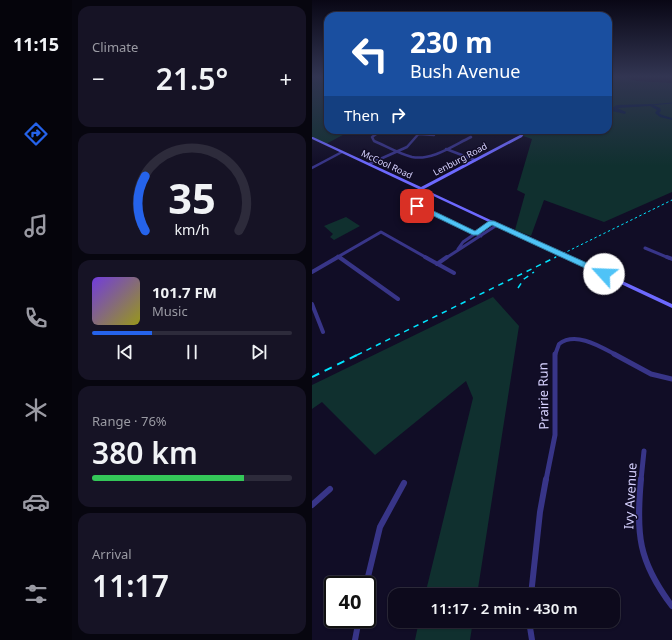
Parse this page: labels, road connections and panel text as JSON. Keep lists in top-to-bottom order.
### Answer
{
  "streets": {
    "street": [
      "Lenburg Road",
      "McCool Road",
      "Prairie Run",
      "Ivy Avenue"
    ]
  },
  "crossings": [
    ["Lenburg Road", "McCool Road"]
  ],
  "page": {
    "tabs": "11:15",
    "tile": [
      "Climate",
      ["Range · 76%", "380 km"],
      ["Arrival", "11:17"]
    ],
    "turn": ["230 m", "Bush Avenue"],
    "heat": ["−", "21.5°", "+"],
    "then": "Then",
    "song": ["101.7 FM", "Music"],
    "limit": "40",
    "trip": "11:17 · 2 min · 430 m",
    "gauge": ["35", "km/h"]
  }
}
